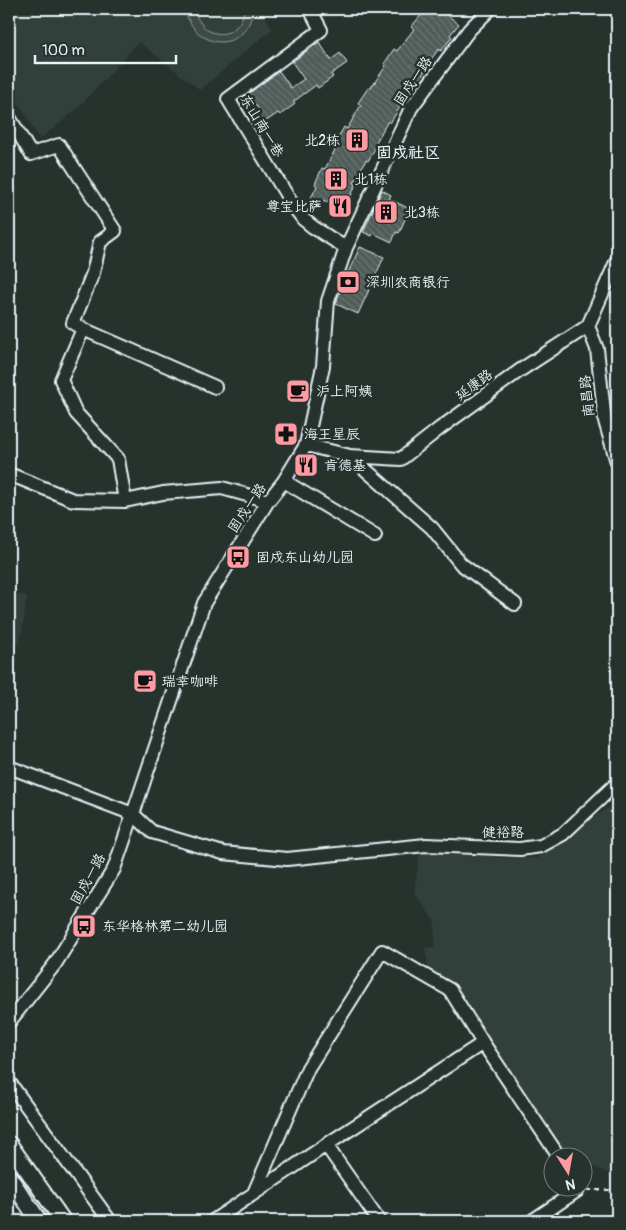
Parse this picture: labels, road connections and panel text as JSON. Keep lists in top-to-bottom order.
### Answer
{
  "streets": {
    "street": [
      "固戍一路",
      "东山南一巷",
      "延康路",
      "南昌路",
      "健裕路"
    ]
  },
  "crossings": [
    ["固戍一路", "东山南一巷"],
    ["固戍一路", "延康路"],
    ["固戍一路", "健裕路"],
    ["延康路", "南昌路"]
  ],
  "districts": ["固戍社区"],
  "places": {
    "building": ["北2栋", "北1栋", "北3栋"],
    "restaurant": ["尊宝比萨", "肯德基"],
    "bank": ["深圳农商银行"],
    "cafe": ["沪上阿姨", "瑞幸咖啡"],
    "pharmacy": ["海王星辰"],
    "bus stop": ["固戍东山幼儿园", "东华格林第二幼儿园"]
  },
  "scale_bar": "100 m",
  "north": "bottom"
}
